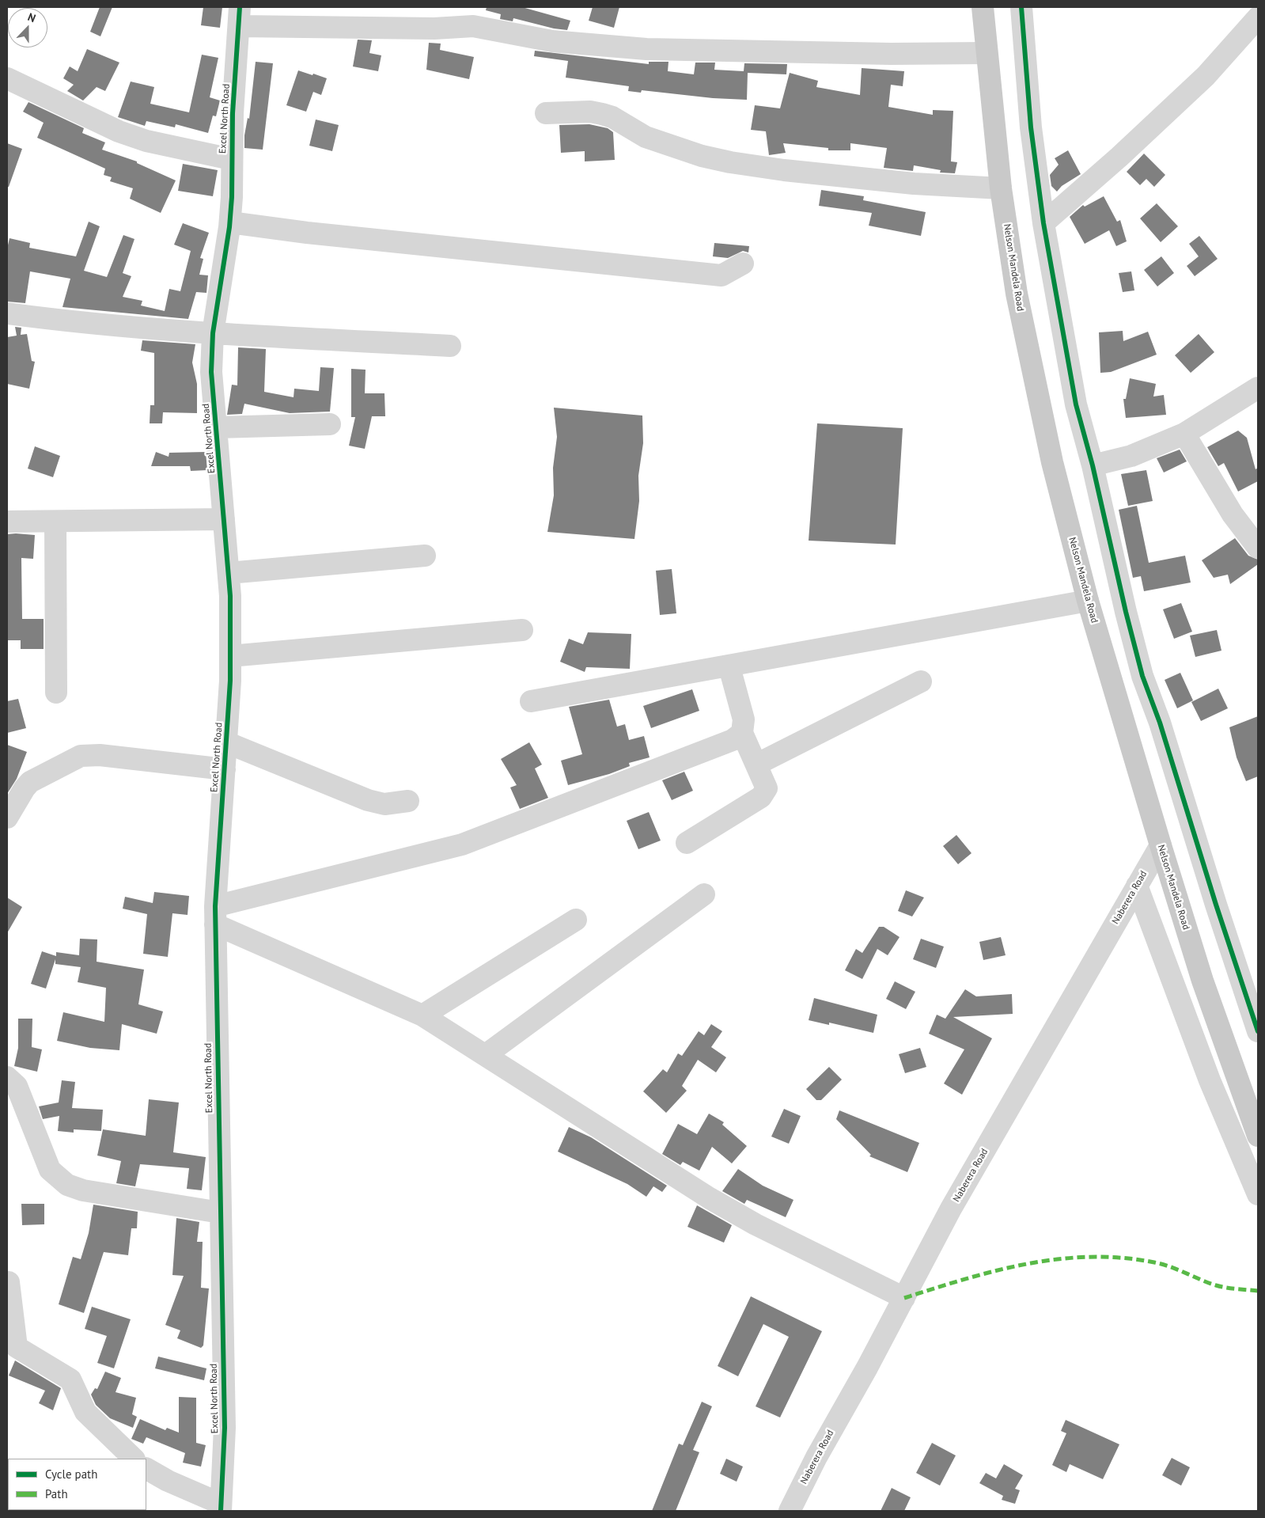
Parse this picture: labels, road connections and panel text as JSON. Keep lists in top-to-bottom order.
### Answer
{
  "streets": {
    "main road": ["Nelson Mandela Road"],
    "street": ["Excel North Road", "Naberera Road"]
  },
  "crossings": [
    ["Nelson Mandela Road", "Naberera Road"]
  ],
  "legend": ["Cycle path", "Path"],
  "north": "top"
}
